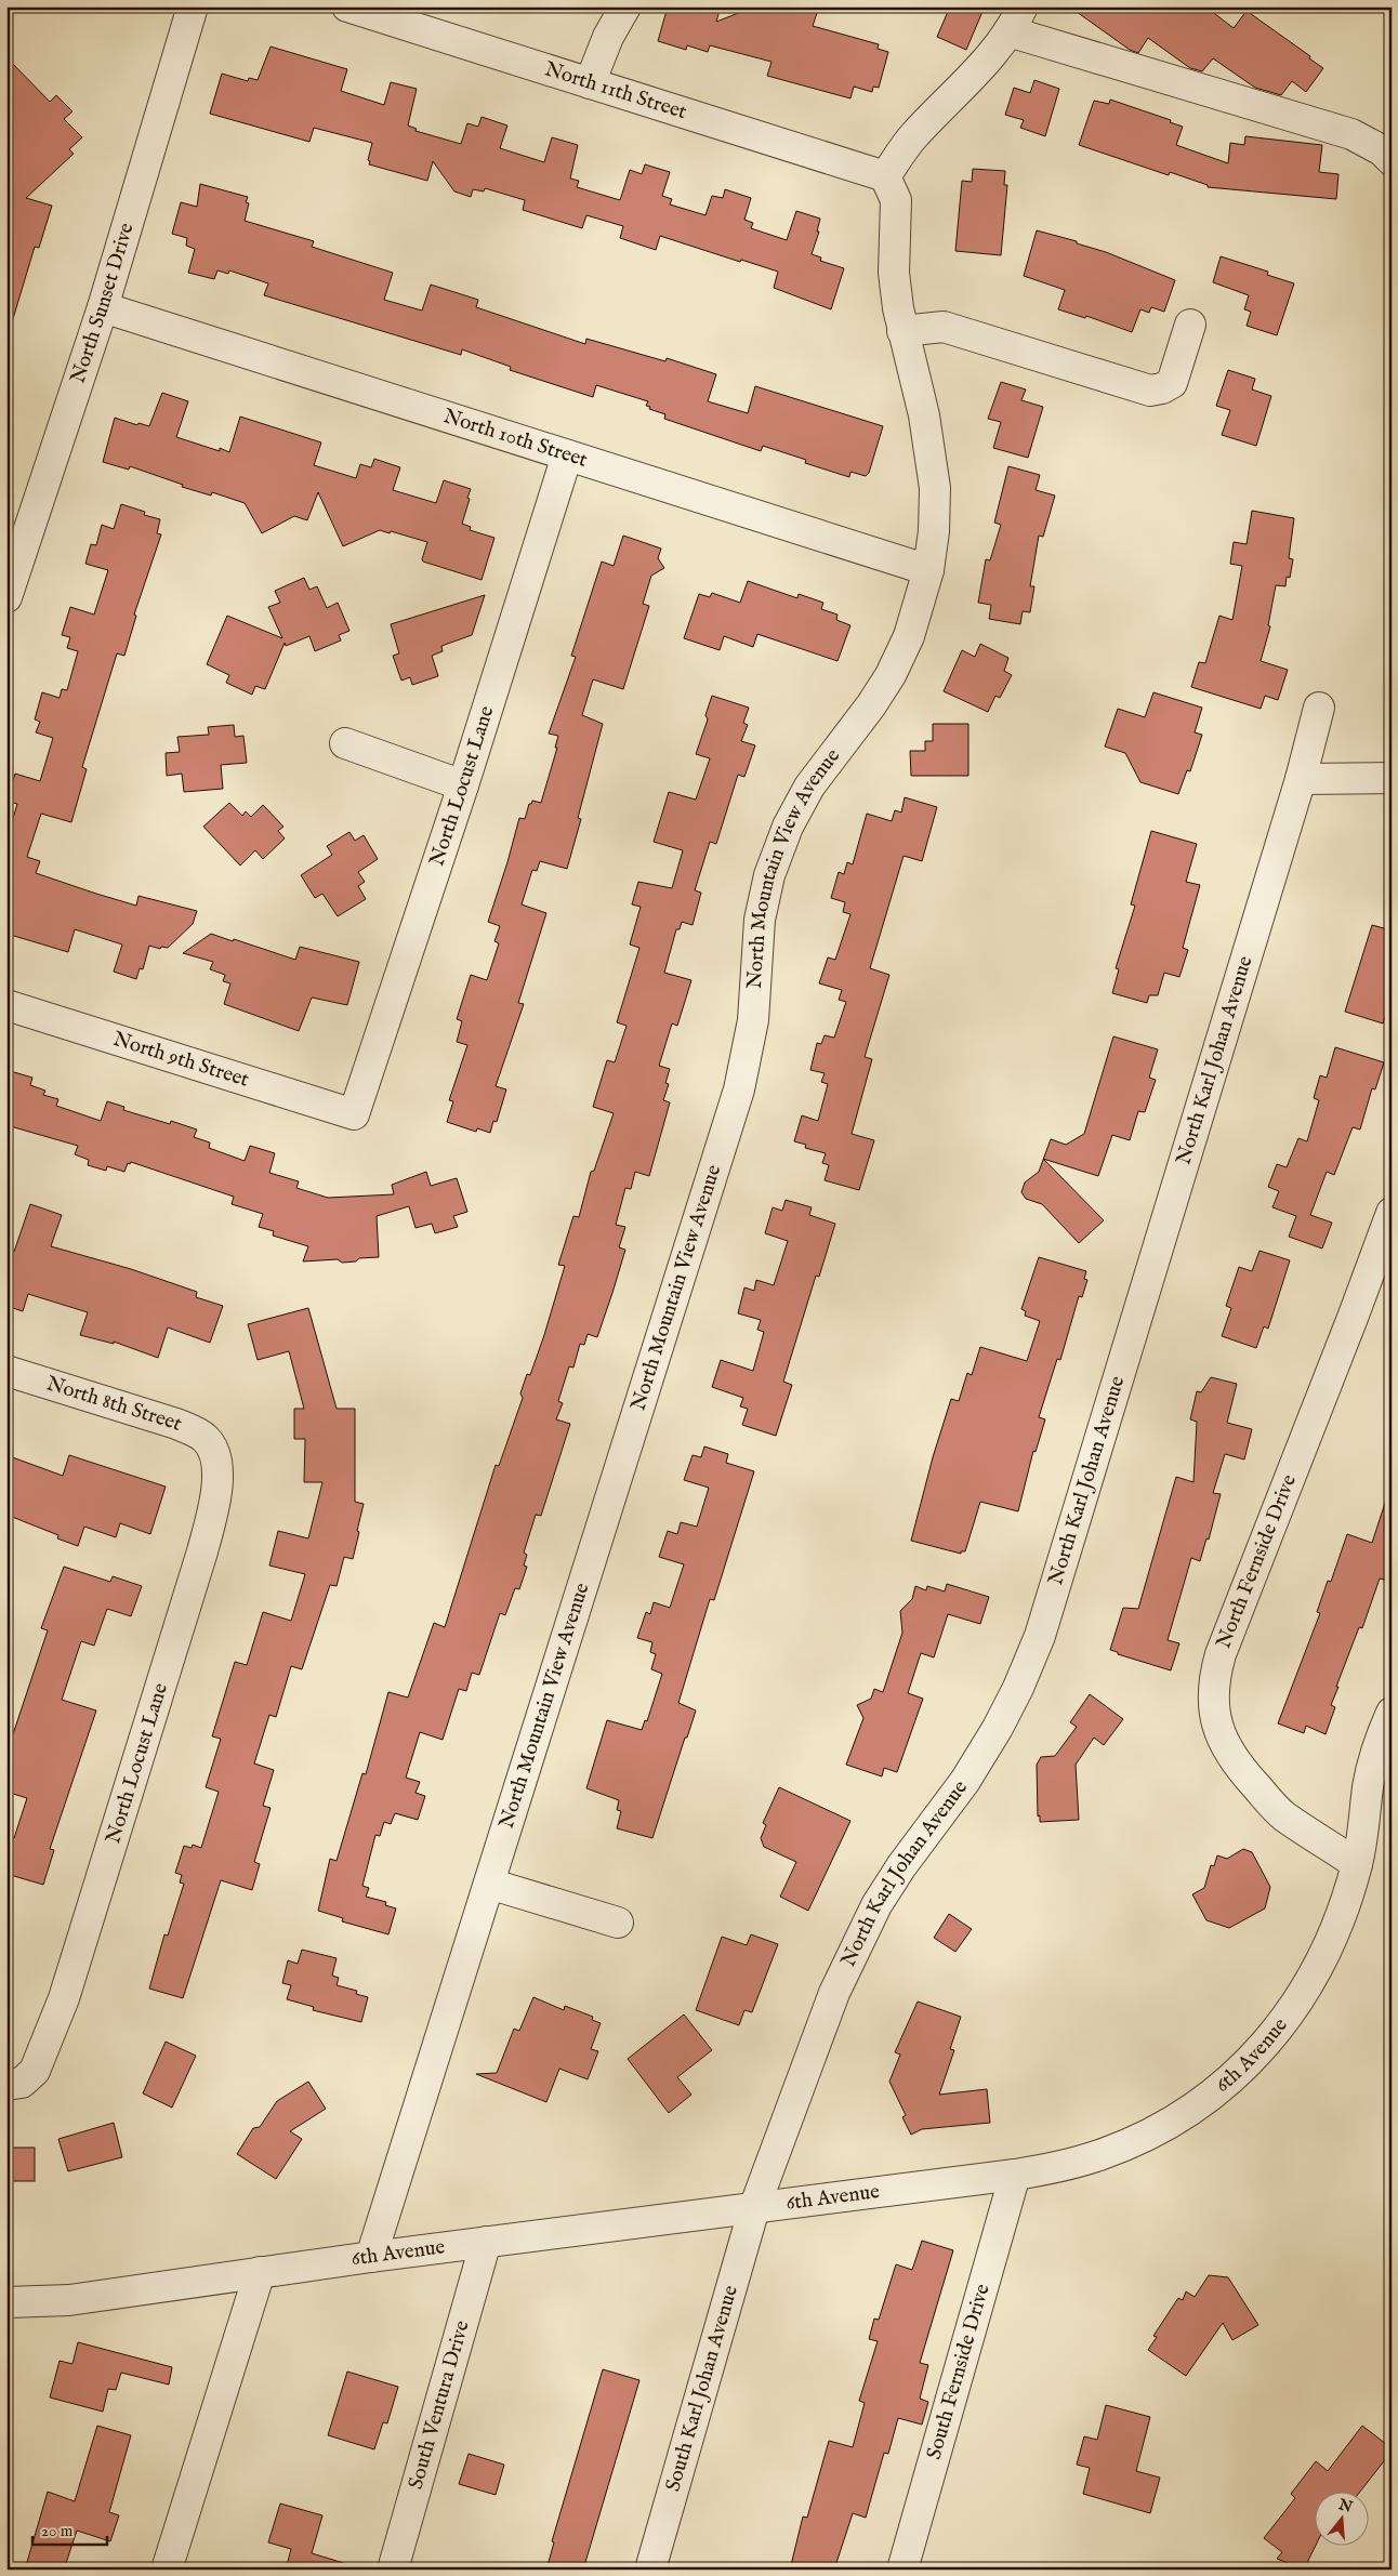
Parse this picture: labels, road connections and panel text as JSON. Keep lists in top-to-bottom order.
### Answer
{
  "streets": {
    "street": [
      "North 11th Street",
      "North Sunset Drive",
      "North 10th Street",
      "North Locust Lane",
      "North Mountain View Avenue",
      "North 9th Street",
      "North Karl Johan Avenue",
      "North 8th Street",
      "North Fernside Drive",
      "6th Avenue",
      "South Fernside Drive",
      "South Karl Johan Avenue",
      "South Ventura Drive"
    ]
  },
  "crossings": [
    ["North 11th Street", "North Mountain View Avenue"],
    ["North Sunset Drive", "North 10th Street"],
    ["North 10th Street", "North Locust Lane"],
    ["North 10th Street", "North Mountain View Avenue"],
    ["North Locust Lane", "North 9th Street"],
    ["North Locust Lane", "North 8th Street"],
    ["North Mountain View Avenue", "6th Avenue"],
    ["North Karl Johan Avenue", "6th Avenue"],
    ["North Karl Johan Avenue", "South Karl Johan Avenue"],
    ["North Fernside Drive", "6th Avenue"],
    ["6th Avenue", "South Fernside Drive"],
    ["6th Avenue", "South Karl Johan Avenue"],
    ["6th Avenue", "South Ventura Drive"]
  ],
  "scale_bar": "20 m",
  "north": "top"
}
